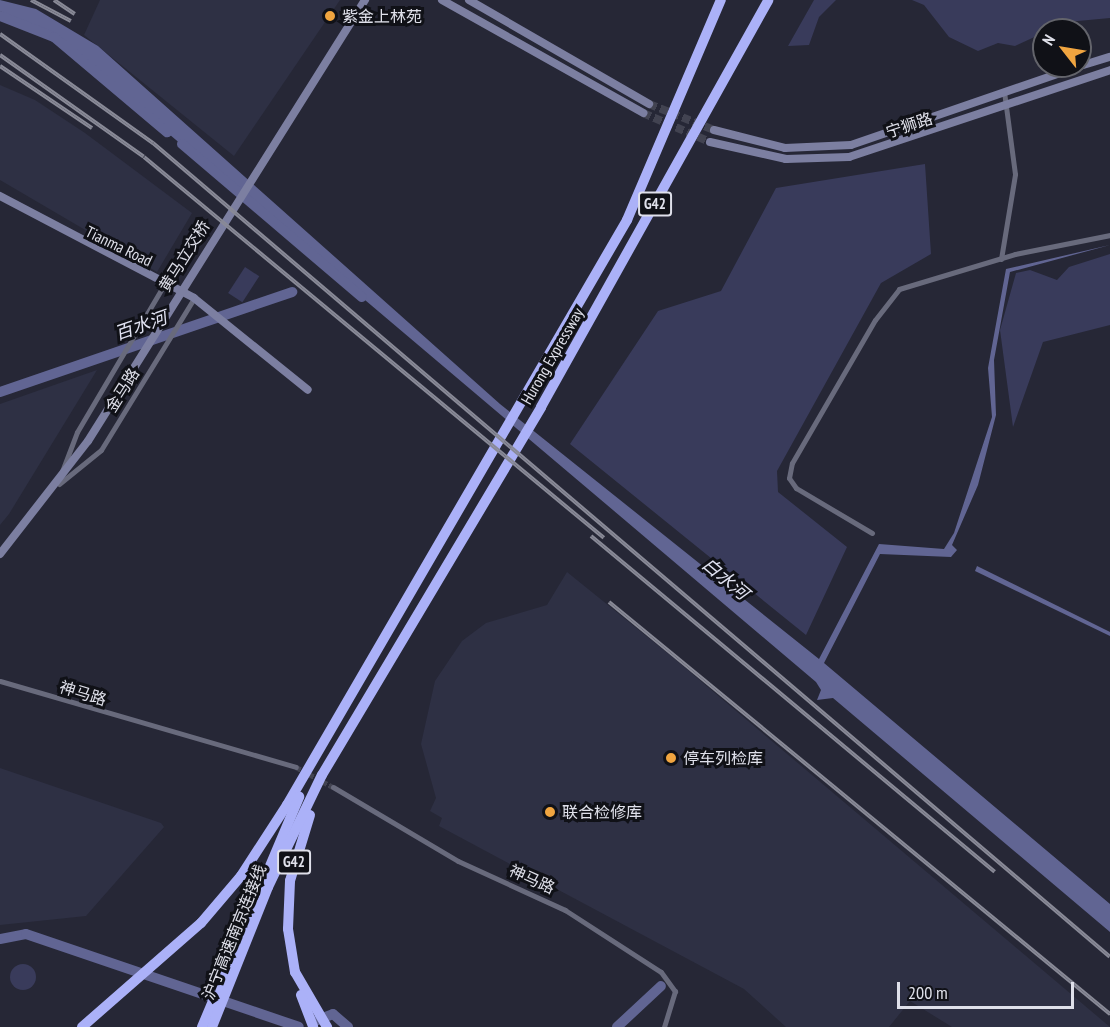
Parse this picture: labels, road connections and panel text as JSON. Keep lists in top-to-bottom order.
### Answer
{
  "streets": {
    "highway": ["G42", "Hurong Expressway", "沪宁高速南京连接线"],
    "main road": [
      "宁狮路",
      "Tianma Road",
      "黄马立交桥",
      "金马路"
    ],
    "street": ["神马路"]
  },
  "crossings": [
    ["G42", "Hurong Expressway"],
    ["G42", "沪宁高速南京连接线"],
    ["Tianma Road", "金马路"],
    ["黄马立交桥", "金马路"],
    ["Hurong Expressway", "沪宁高速南京连接线"]
  ],
  "water": ["百水河", "白水河"],
  "places": ["紫金上林苑", "停车列检库", "联合检修库"],
  "scale_bar": "200 m",
  "north": "top left"
}
